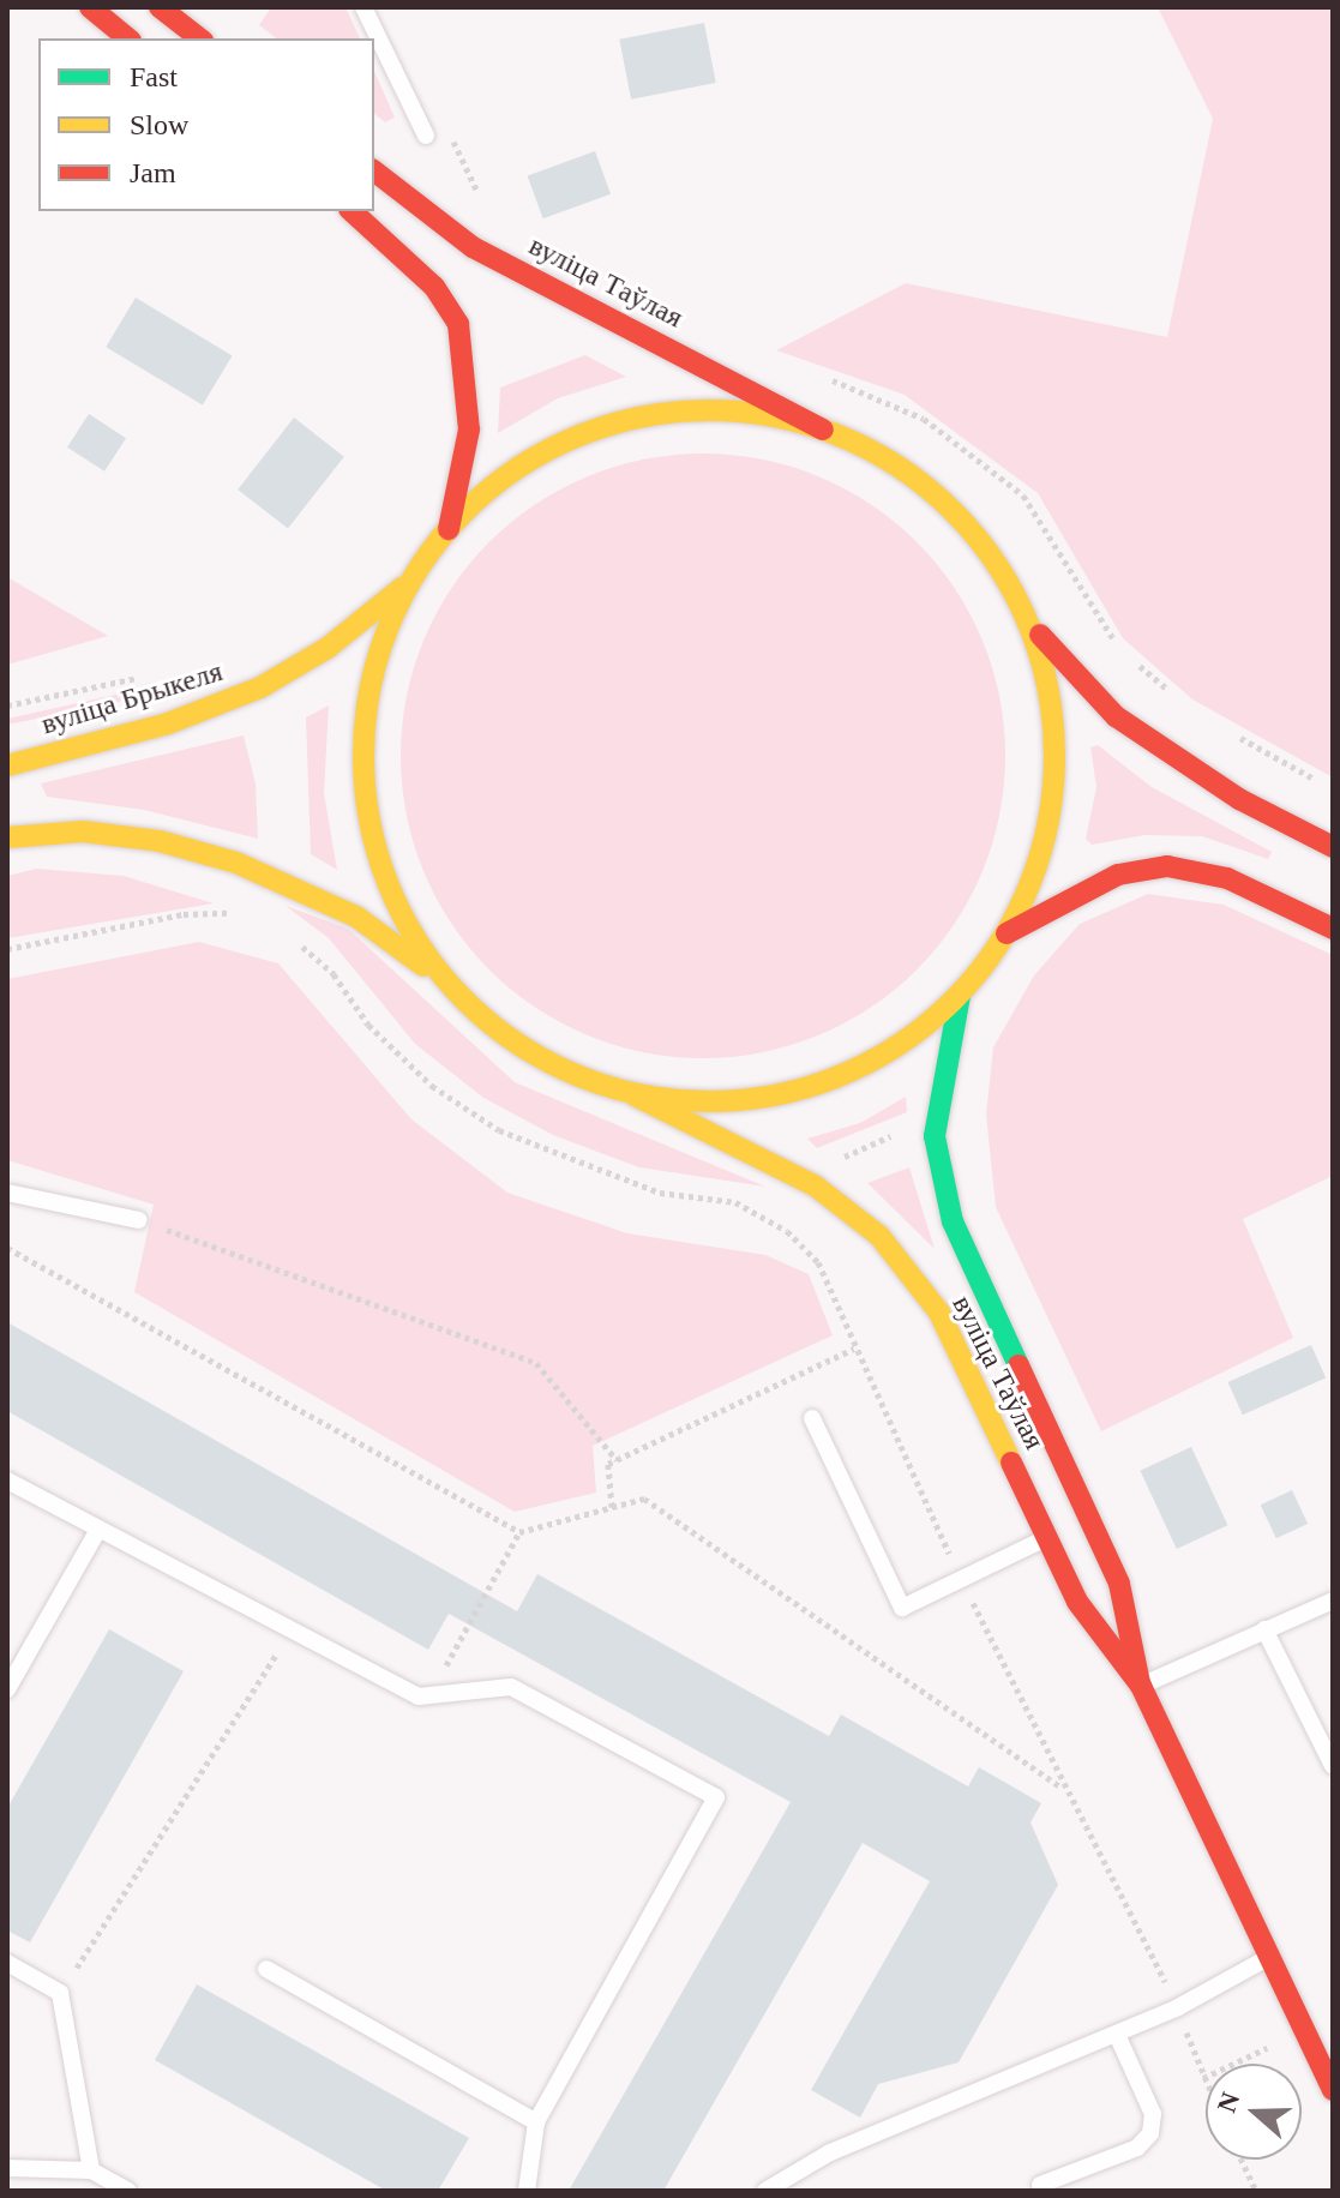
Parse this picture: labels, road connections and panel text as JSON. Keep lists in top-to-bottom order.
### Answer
{
  "streets": {
    "main road": ["вуліца Таўлая", "вуліца Брыкеля"]
  },
  "legend": ["Fast", "Slow", "Jam"],
  "north": "left"
}
